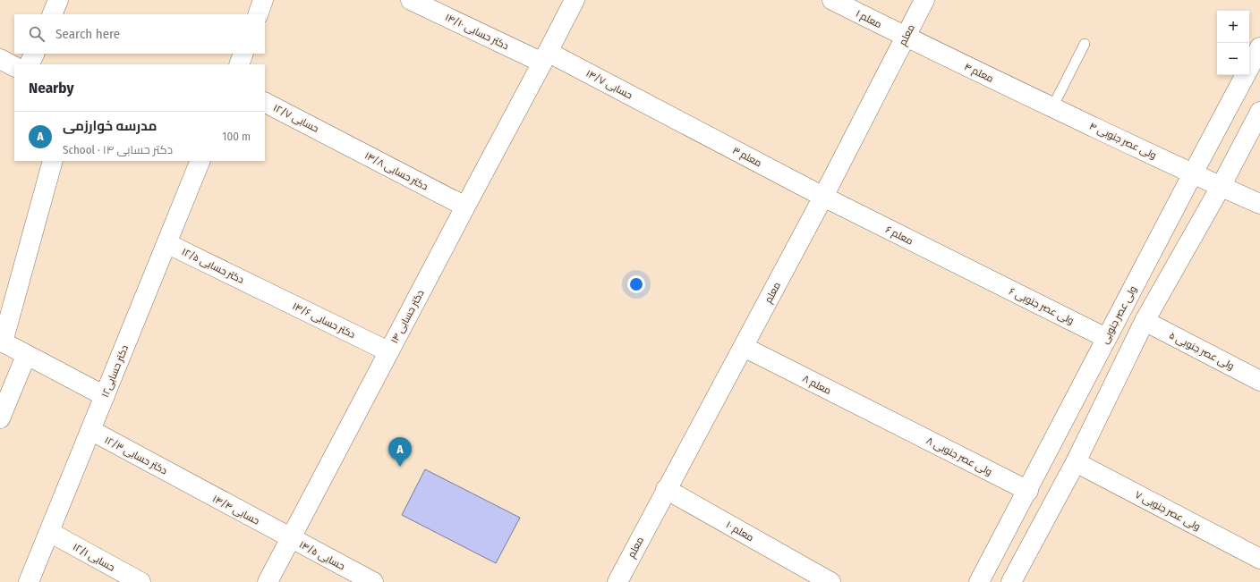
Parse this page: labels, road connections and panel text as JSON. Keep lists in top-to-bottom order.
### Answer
{
  "streets": {
    "street": [
      "معلم ۱",
      "دکتر حسابی ۱۴/۱۰",
      "معلم",
      "معلم ۴",
      "حسابی ۱۴/۷",
      "حسابی ۱۲/۷",
      "ولی عصر جنوبی ۴",
      "معلم ۳",
      "دکتر حسابی ۱۴/۸",
      "معلم ۶",
      "دکتر حسابی ۱۲/۵",
      "ولی عصر جنوبی ۶",
      "ولی عصر جنوبی",
      "دکتر حسابی ۱۴",
      "دکتر حسابی ۱۴/۶",
      "ولی عصر جنوبی ۵",
      "دکتر حسابی۱۲",
      "معلم ۸",
      "دکتر حسابی ۱۲/۳",
      "ولی عصر جنوبی ۸",
      "حسابی ۱۴/۴",
      "ولی عصر جنوبی ۷",
      "معلم ۱۰",
      "حسابی ۱۴/۵",
      "حسابی ۱۲/۱"
    ]
  },
  "crossings": [
    ["معلم ۱", "معلم"],
    ["معلم ۱", "معلم ۴"],
    ["دکتر حسابی ۱۴/۱۰", "حسابی ۱۴/۷"],
    ["دکتر حسابی ۱۴/۱۰", "دکتر حسابی ۱۴"],
    ["معلم", "معلم ۴"],
    ["معلم", "معلم ۳"],
    ["معلم", "معلم ۶"],
    ["معلم", "معلم ۸"],
    ["معلم", "معلم ۱۰"],
    ["معلم ۴", "ولی عصر جنوبی ۴"],
    ["حسابی ۱۴/۷", "معلم ۳"],
    ["حسابی ۱۴/۷", "دکتر حسابی ۱۴"],
    ["حسابی ۱۲/۷", "دکتر حسابی ۱۴/۸"],
    ["ولی عصر جنوبی ۴", "ولی عصر جنوبی"],
    ["معلم ۳", "معلم ۶"],
    ["دکتر حسابی ۱۴/۸", "دکتر حسابی ۱۴"],
    ["معلم ۶", "ولی عصر جنوبی ۶"],
    ["دکتر حسابی ۱۲/۵", "دکتر حسابی ۱۴/۶"],
    ["دکتر حسابی ۱۲/۵", "دکتر حسابی۱۲"],
    ["ولی عصر جنوبی ۶", "ولی عصر جنوبی"],
    ["ولی عصر جنوبی", "ولی عصر جنوبی ۸"],
    ["دکتر حسابی ۱۴", "دکتر حسابی ۱۴/۶"],
    ["دکتر حسابی ۱۴", "حسابی ۱۴/۴"],
    ["دکتر حسابی ۱۴", "حسابی ۱۴/۵"],
    ["دکتر حسابی۱۲", "دکتر حسابی ۱۲/۳"],
    ["دکتر حسابی۱۲", "حسابی ۱۲/۱"],
    ["معلم ۸", "ولی عصر جنوبی ۸"],
    ["دکتر حسابی ۱۲/۳", "حسابی ۱۴/۴"],
    ["حسابی ۱۴/۴", "حسابی ۱۴/۵"]
  ],
  "page": {
    "map_buttons": ["+", "−"],
    "search": "Search here",
    "heading": "Nearby",
    "list": [
      {
        "mark": "A",
        "name": "مدرسه خوارزمی",
        "note": "School · دکتر حسابی ۱۴",
        "value": "100 m"
      }
    ],
    "pins": "A"
  }
}
